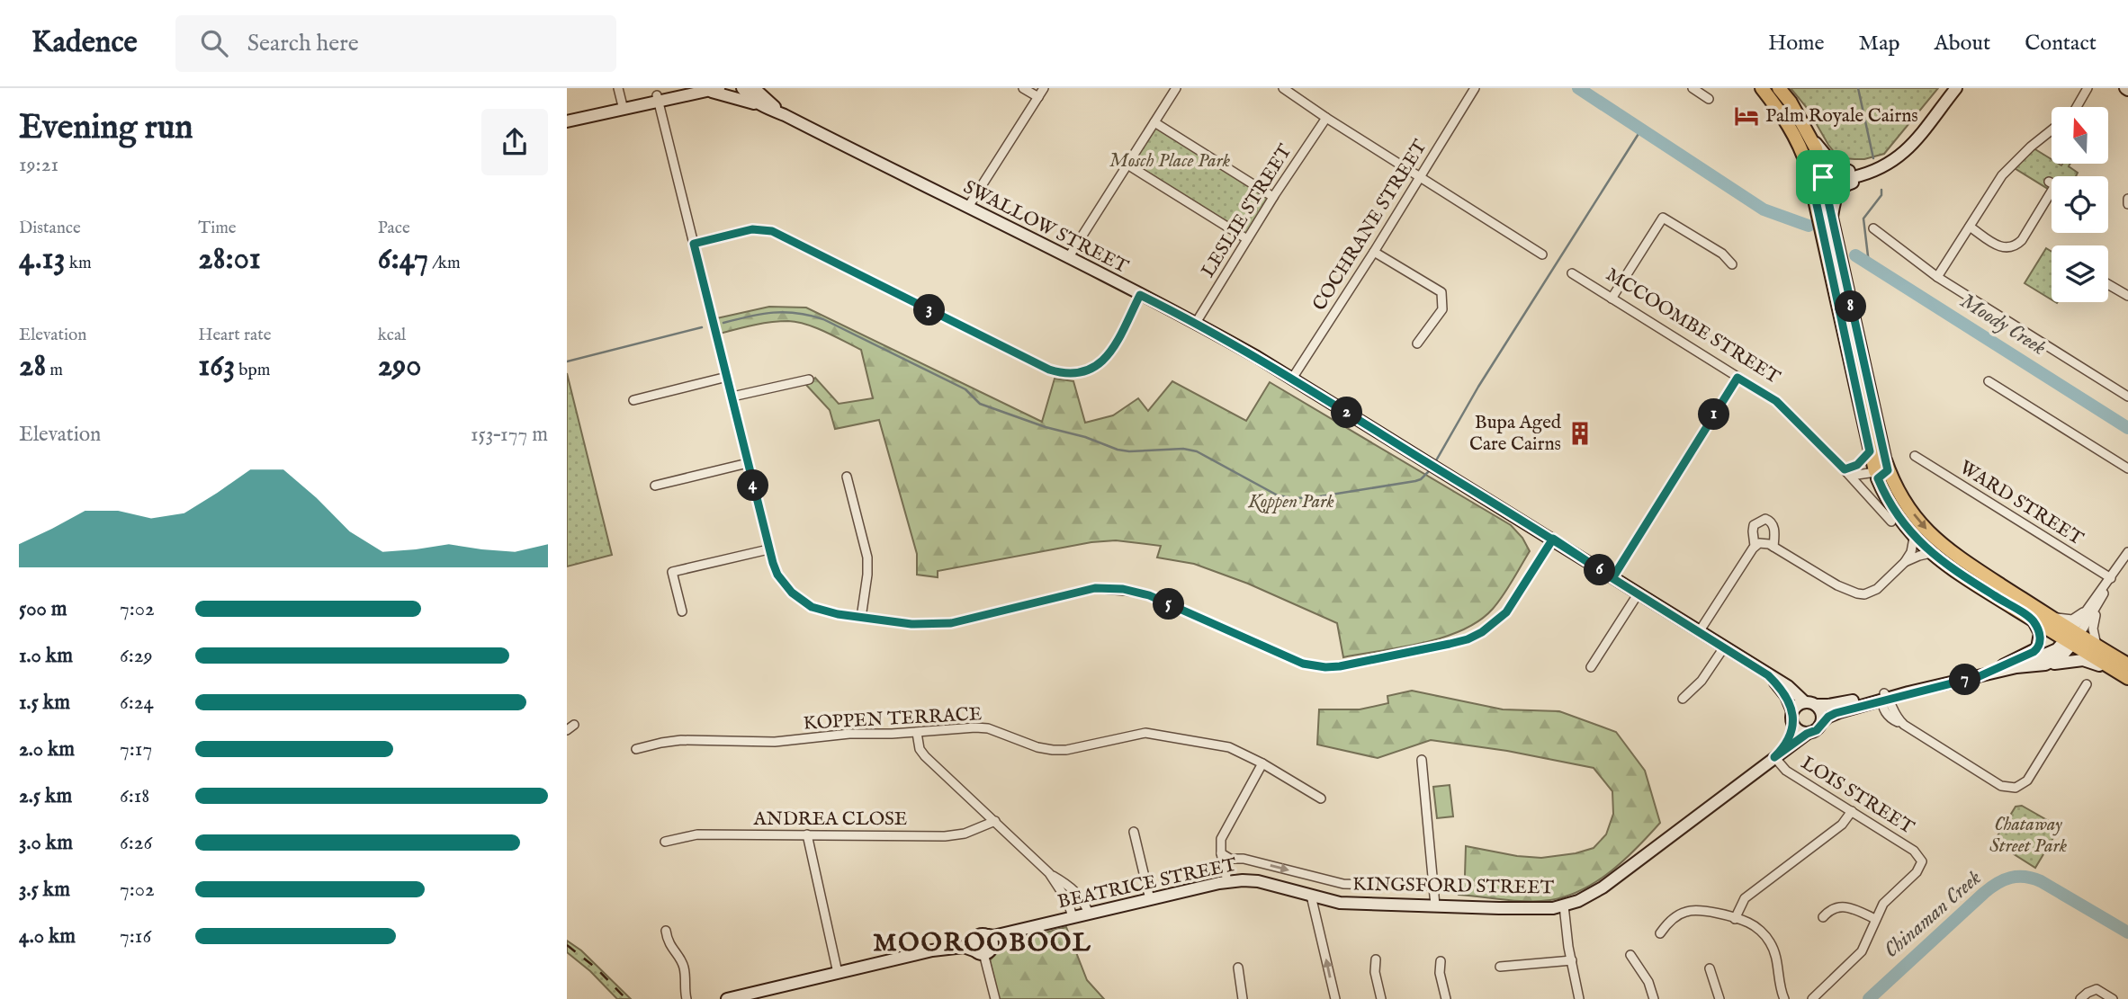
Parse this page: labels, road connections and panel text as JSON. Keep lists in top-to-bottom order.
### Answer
{
  "streets": {
    "street": [
      "LESLIE STREET",
      "COCHRANE STREET",
      "SWALLOW STREET",
      "MCCOOMBE STREET",
      "WARD STREET",
      "KOPPEN TERRACE",
      "LOIS STREET",
      "ANDREA CLOSE",
      "BEATRICE STREET",
      "KINGSFORD STREET"
    ]
  },
  "crossings": [
    ["LESLIE STREET", "SWALLOW STREET"],
    ["COCHRANE STREET", "SWALLOW STREET"],
    ["SWALLOW STREET", "KINGSFORD STREET"],
    ["LOIS STREET", "KINGSFORD STREET"],
    ["BEATRICE STREET", "KINGSFORD STREET"]
  ],
  "districts": ["MOOROOBOOL"],
  "water": ["Moody Creek", "Chinaman Creek"],
  "parks": ["Mosch Place Park", "Koppen Park", "Chataway Street Park"],
  "places": {
    "hotel": ["Palm Royale Cairns"],
    "building": ["Bupa Aged Care Cairns"]
  },
  "north": "top",
  "page": {
    "header": "Kadence",
    "search": "Search here",
    "nav": [
      "Home",
      "Map",
      "About",
      "Contact"
    ],
    "heading": ["Evening run", "19:21"],
    "stats": [
      ["Distance", "4.13 km"],
      ["Time", "28:01"],
      ["Pace", "6:47 /km"],
      ["Elevation", "28 m"],
      ["Heart rate", "163 bpm"],
      ["kcal", "290"]
    ],
    "pins": [
      "8",
      "3",
      "2",
      "1",
      "4",
      "6",
      "5",
      "7"
    ],
    "chart": ["Elevation", "153–177 m"],
    "list": [
      {
        "name": "500 m",
        "note": "7:02"
      },
      {
        "name": "1.0 km",
        "note": "6:29"
      },
      {
        "name": "1.5 km",
        "note": "6:24"
      },
      {
        "name": "2.0 km",
        "note": "7:17"
      },
      {
        "name": "2.5 km",
        "note": "6:18"
      },
      {
        "name": "3.0 km",
        "note": "6:26"
      },
      {
        "name": "3.5 km",
        "note": "7:02"
      },
      {
        "name": "4.0 km",
        "note": "7:16"
      }
    ]
  }
}
